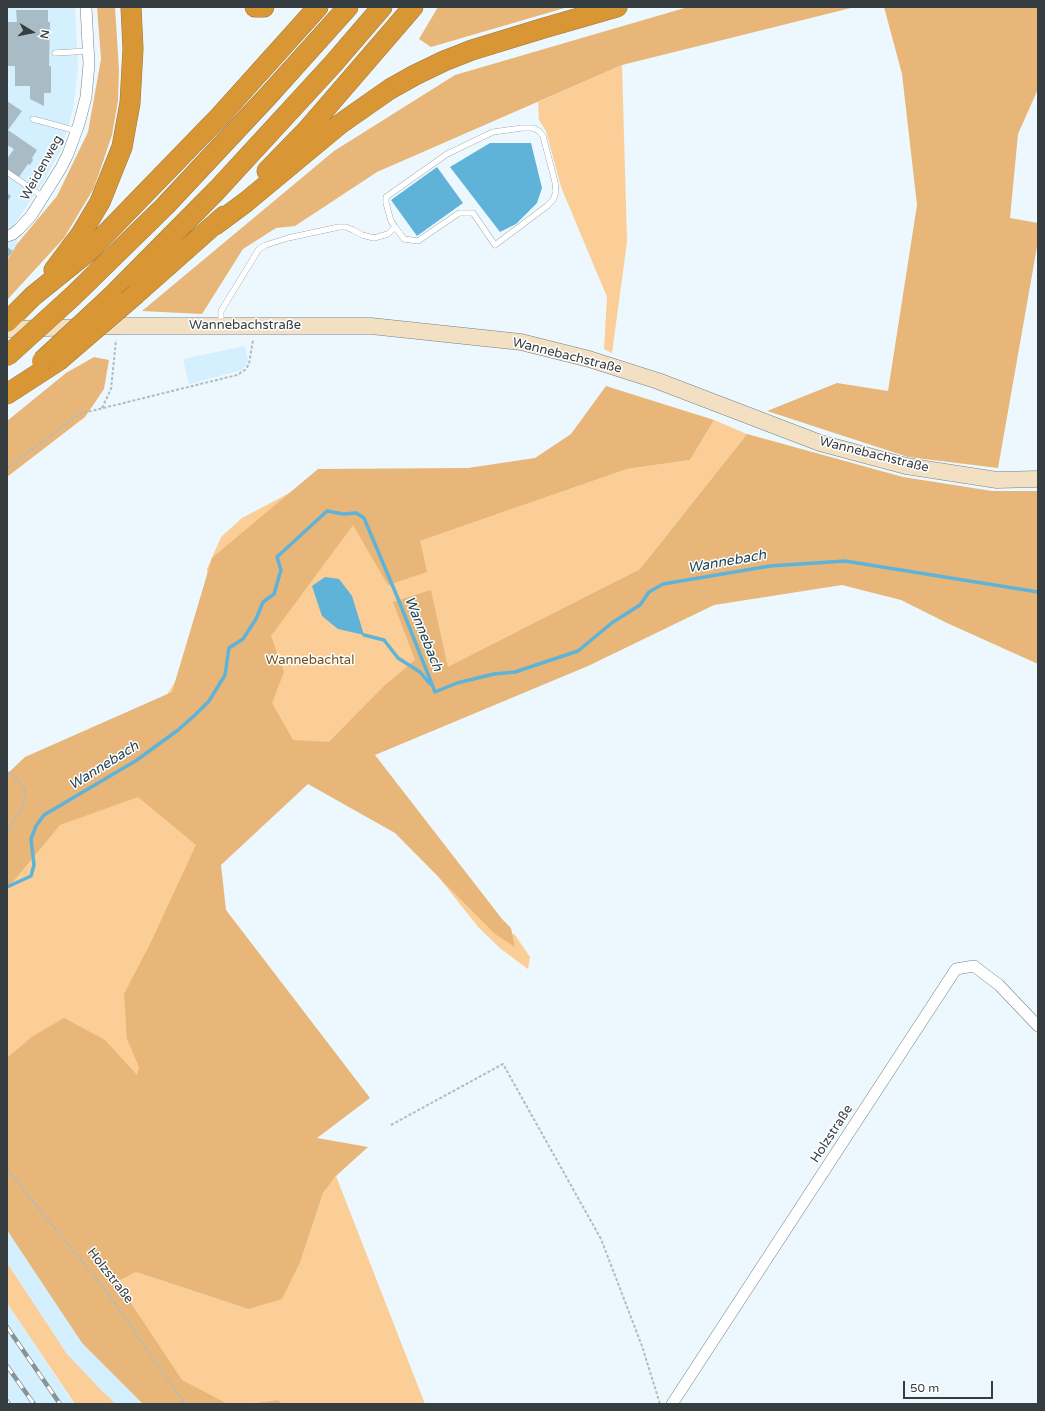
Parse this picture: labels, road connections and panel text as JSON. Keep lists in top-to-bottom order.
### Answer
{
  "streets": {
    "main road": ["Wannebachstraße"],
    "street": ["Weidenweg", "Holzstraße"]
  },
  "water": ["Wannebach"],
  "parks": ["Wannebachtal"],
  "scale_bar": "50 m",
  "north": "right"
}
